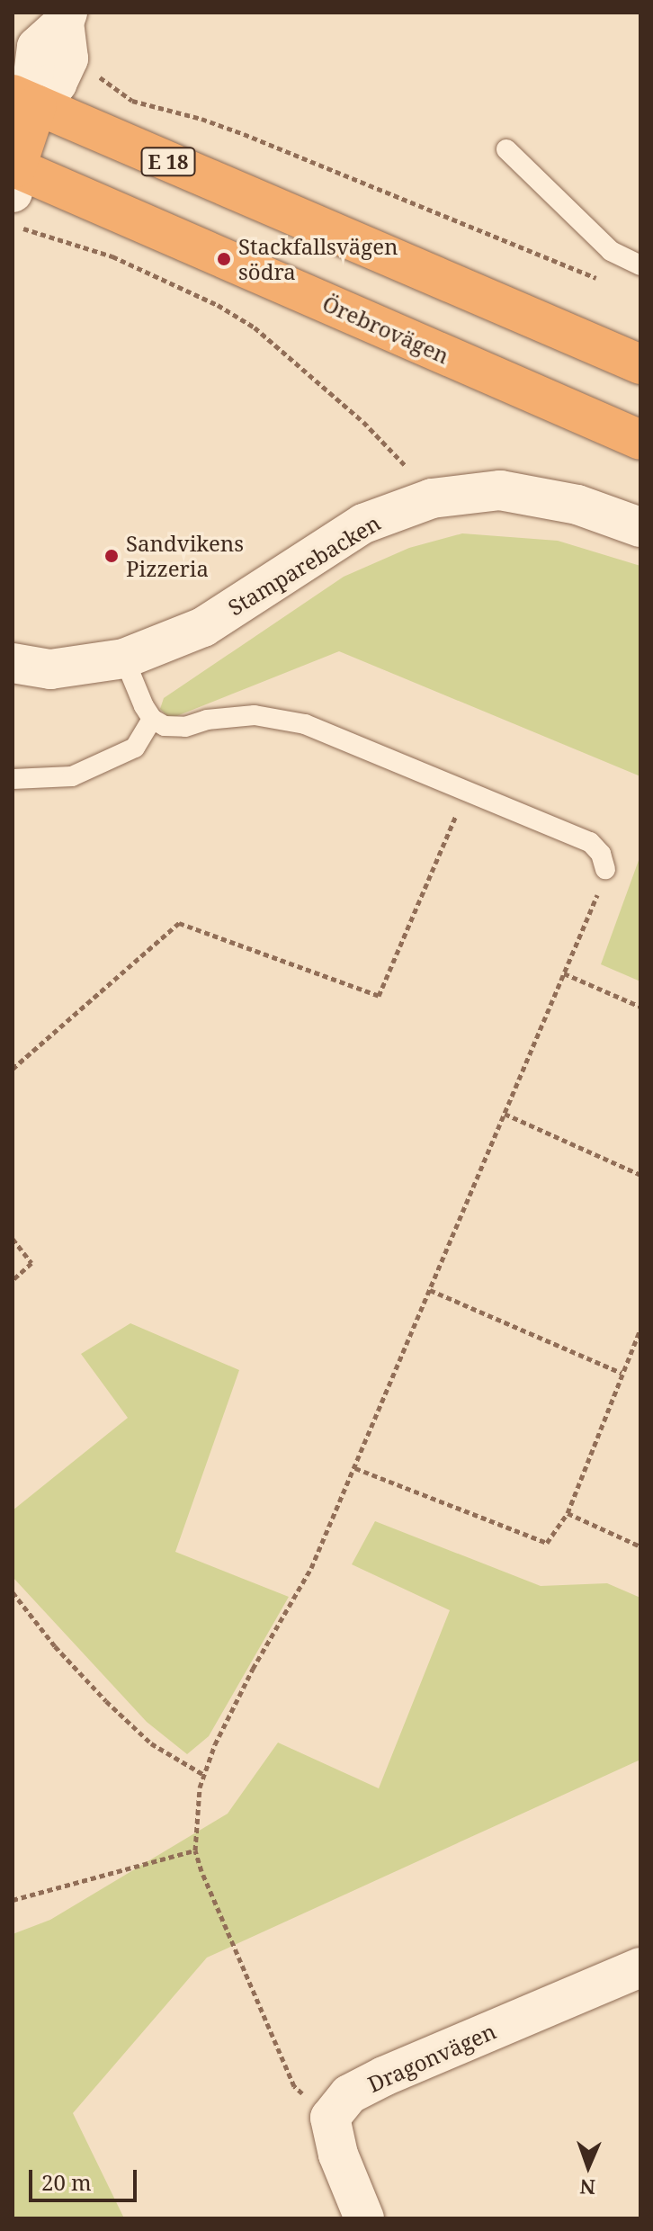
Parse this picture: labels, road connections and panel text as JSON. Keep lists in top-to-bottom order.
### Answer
{
  "streets": {
    "highway": ["E 18", "Örebrovägen"],
    "street": ["Stamparebacken", "Dragonvägen"]
  },
  "places": ["Stackfallsvägen södra", "Sandvikens Pizzeria"],
  "scale_bar": "20 m",
  "north": "bottom"
}
